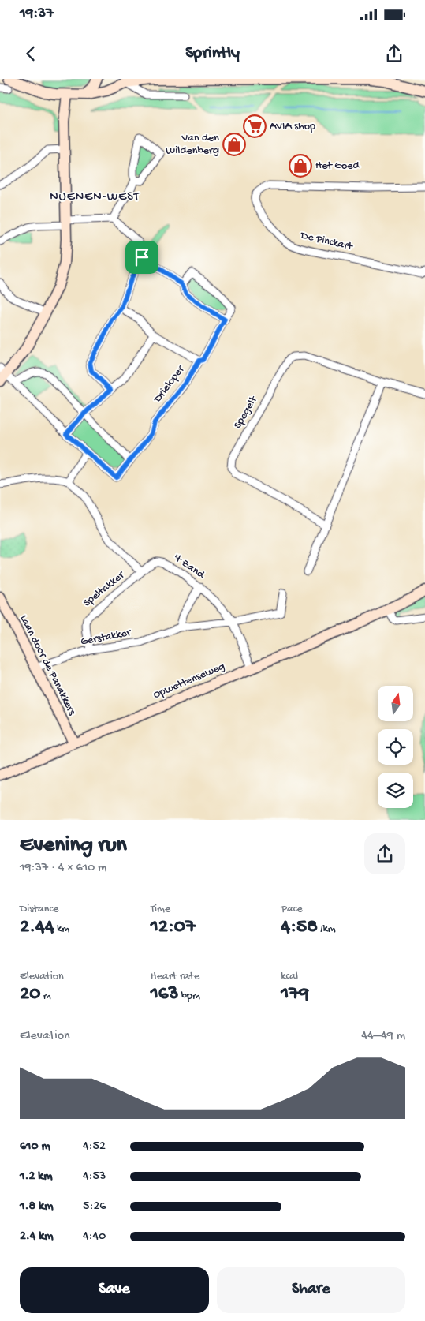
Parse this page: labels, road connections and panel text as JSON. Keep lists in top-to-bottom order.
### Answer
{
  "streets": {
    "street": [
      "De Pinckart",
      "Drieloper",
      "Spegelt",
      "'t Zand",
      "Speltakker",
      "Gerstakker",
      "Laan door de Panakkers",
      "Opwettenseweg"
    ]
  },
  "crossings": [
    ["'t Zand", "Speltakker"],
    ["'t Zand", "Gerstakker"],
    ["'t Zand", "Opwettenseweg"],
    ["Speltakker", "Gerstakker"],
    ["Gerstakker", "Laan door de Panakkers"],
    ["Laan door de Panakkers", "Opwettenseweg"]
  ],
  "districts": ["NUENEN-WEST"],
  "places": {
    "supermarket": ["AVIA shop"],
    "shop": ["Van den Wildenberg", "Het Goed"]
  },
  "north": "top",
  "page": {
    "status": "19:37",
    "header": "Sprintly",
    "heading": ["Evening run", "19:37 · 4 × 610 m"],
    "stats": [
      ["Distance", "2.44 km"],
      ["Time", "12:07"],
      ["Pace", "4:58 /km"],
      ["Elevation", "20 m"],
      ["Heart rate", "163 bpm"],
      ["kcal", "179"]
    ],
    "chart": ["Elevation", "44–49 m"],
    "list": [
      {
        "name": "610 m",
        "note": "4:52"
      },
      {
        "name": "1.2 km",
        "note": "4:53"
      },
      {
        "name": "1.8 km",
        "note": "5:26"
      },
      {
        "name": "2.4 km",
        "note": "4:40"
      }
    ],
    "buttons": ["Save", "Share"]
  }
}
